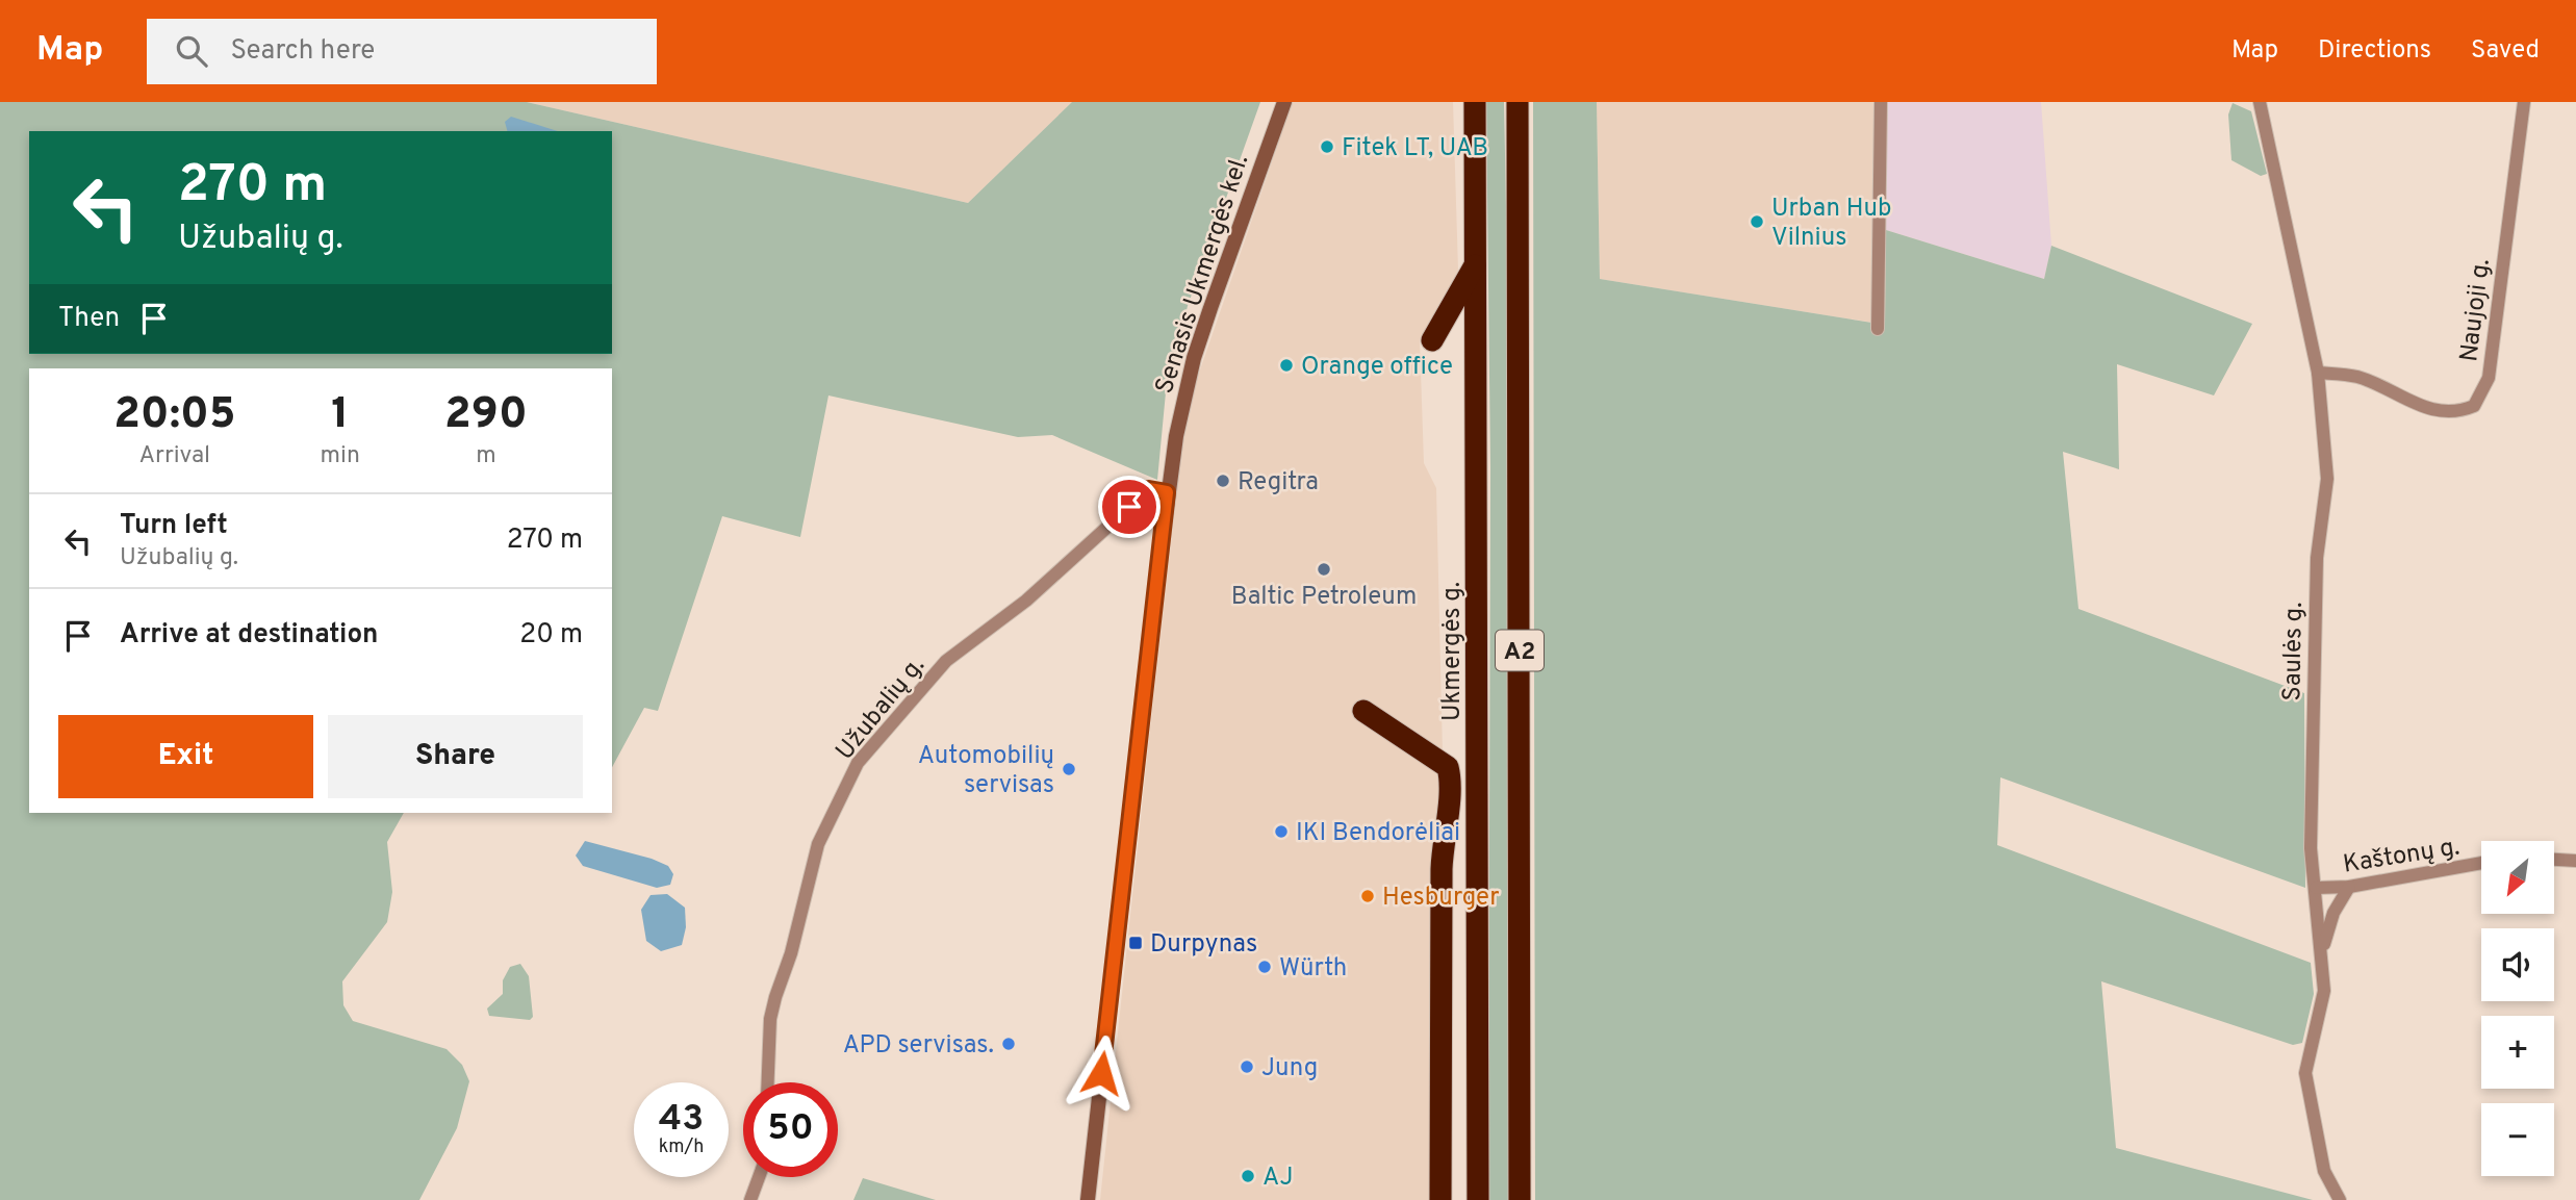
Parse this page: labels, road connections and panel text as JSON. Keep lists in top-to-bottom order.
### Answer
{
  "streets": {
    "highway": ["A2", "Ukmergės g."],
    "main road": ["Senasis Ukmergės kel."],
    "street": [
      "Naujoji g.",
      "Saulės g.",
      "Užubalių g.",
      "Kaštonų g."
    ]
  },
  "crossings": [
    ["Senasis Ukmergės kel.", "Užubalių g."],
    ["Naujoji g.", "Saulės g."],
    ["Saulės g.", "Kaštonų g."]
  ],
  "places": {
    "other": [
      "Fitek LT, UAB",
      "Urban Hub Vilnius",
      "Orange office",
      "Regitra",
      "Baltic Petroleum",
      "Automobilių servisas",
      "IKI Bendorėliai",
      "Hesburger",
      "Würth",
      "APD servisas.",
      "Jung",
      "AJ"
    ],
    "transit": ["Durpynas"]
  },
  "north": "bottom left",
  "page": {
    "header": "Map",
    "search": "Search here",
    "nav": ["Map", "Directions", "Saved"],
    "turn": ["270 m", "Užubalių g."],
    "then": "Then",
    "eta": [
      "20:05",
      "Arrival",
      "1",
      "min",
      "290",
      "m"
    ],
    "list": [
      {
        "name": "Turn left",
        "note": "Užubalių g.",
        "value": "270 m"
      },
      {
        "name": "Arrive at destination",
        "value": "20 m"
      }
    ],
    "buttons": ["Exit", "Share"],
    "map_buttons": ["+", "−"],
    "speed": "43 km/h",
    "limit": "50"
  }
}
